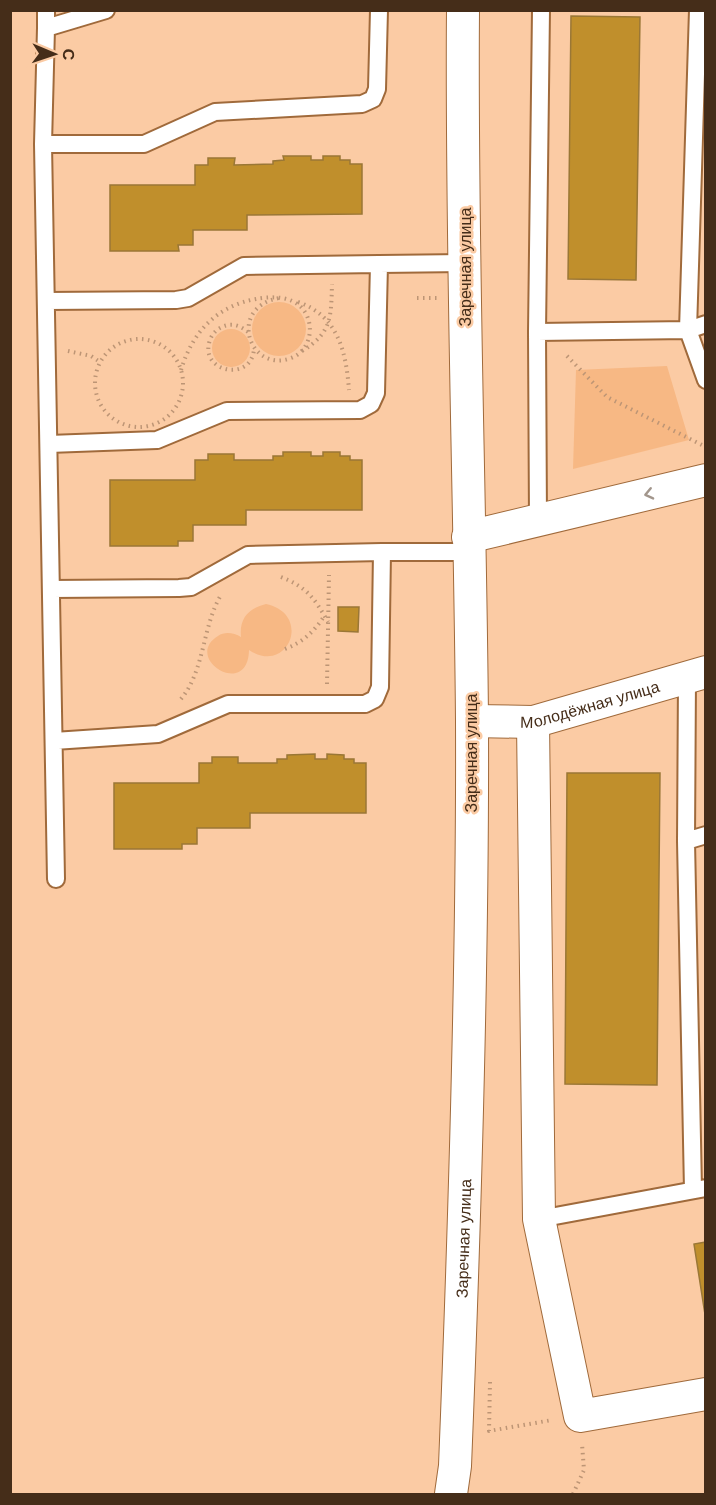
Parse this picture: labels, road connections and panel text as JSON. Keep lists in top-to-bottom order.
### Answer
{
  "streets": {
    "street": ["Заречная улица", "Молодёжная улица"]
  },
  "crossings": [
    ["Заречная улица", "Молодёжная улица"]
  ],
  "north": "right"
}
